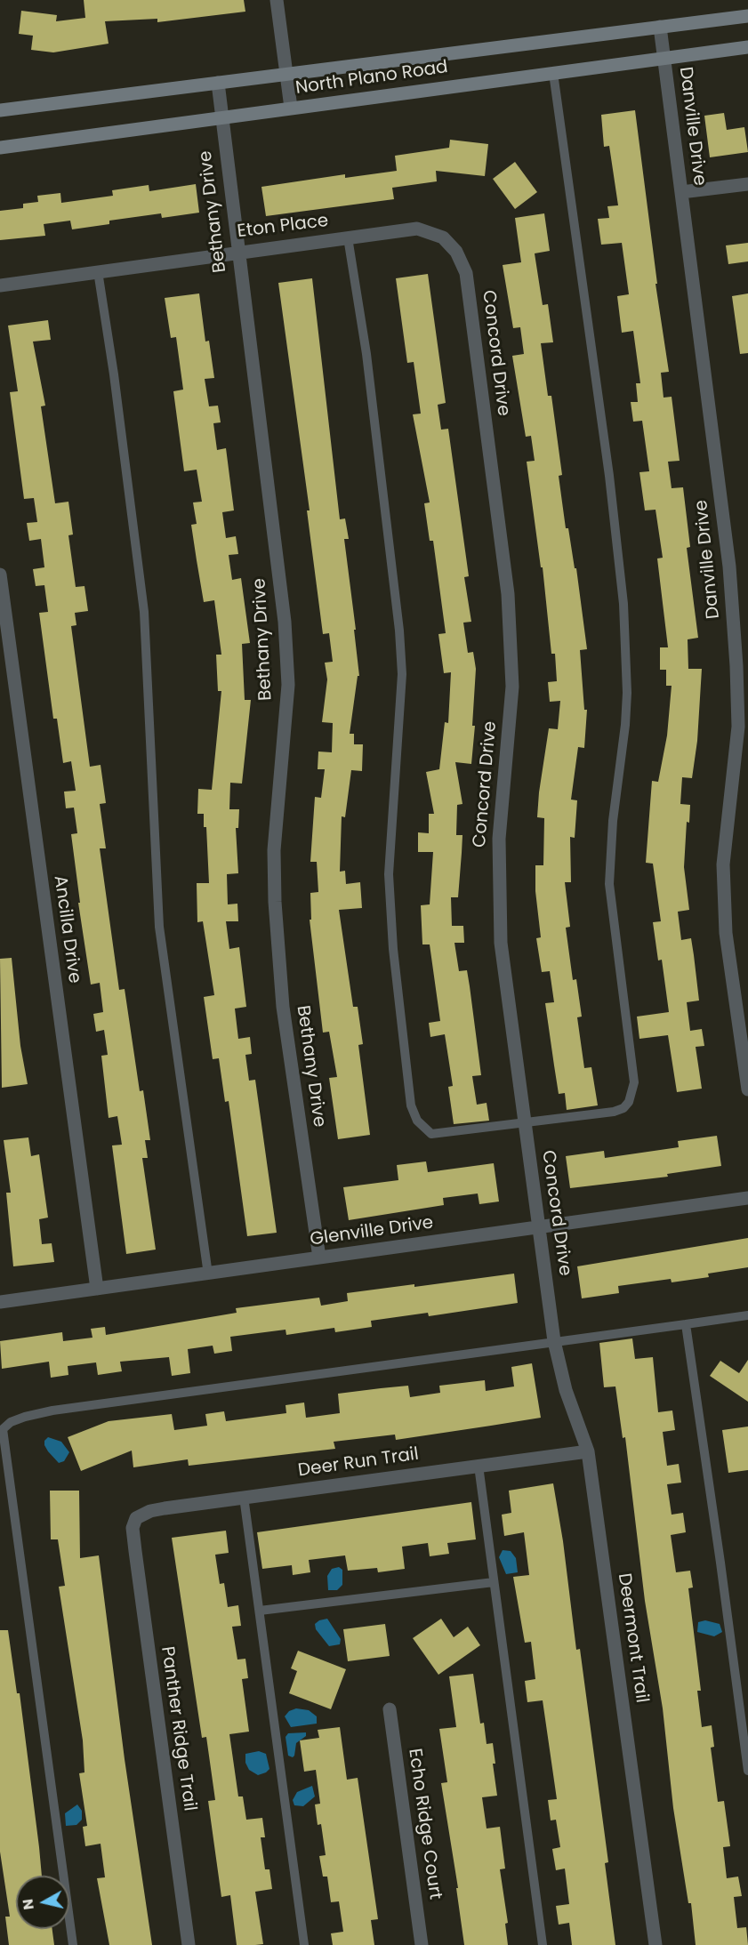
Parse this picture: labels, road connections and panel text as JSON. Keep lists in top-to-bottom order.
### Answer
{
  "streets": {
    "main road": ["North Plano Road"],
    "street": [
      "Danville Drive",
      "Bethany Drive",
      "Eton Place",
      "Concord Drive",
      "Ancilla Drive",
      "Glenville Drive",
      "Deer Run Trail",
      "Deermont Trail",
      "Panther Ridge Trail",
      "Echo Ridge Court"
    ]
  },
  "crossings": [
    ["North Plano Road", "Danville Drive"],
    ["North Plano Road", "Bethany Drive"],
    ["Bethany Drive", "Eton Place"],
    ["Bethany Drive", "Glenville Drive"],
    ["Eton Place", "Concord Drive"],
    ["Concord Drive", "Glenville Drive"],
    ["Concord Drive", "Deermont Trail"],
    ["Ancilla Drive", "Glenville Drive"],
    ["Deer Run Trail", "Deermont Trail"],
    ["Deer Run Trail", "Panther Ridge Trail"]
  ],
  "north": "left"
}
